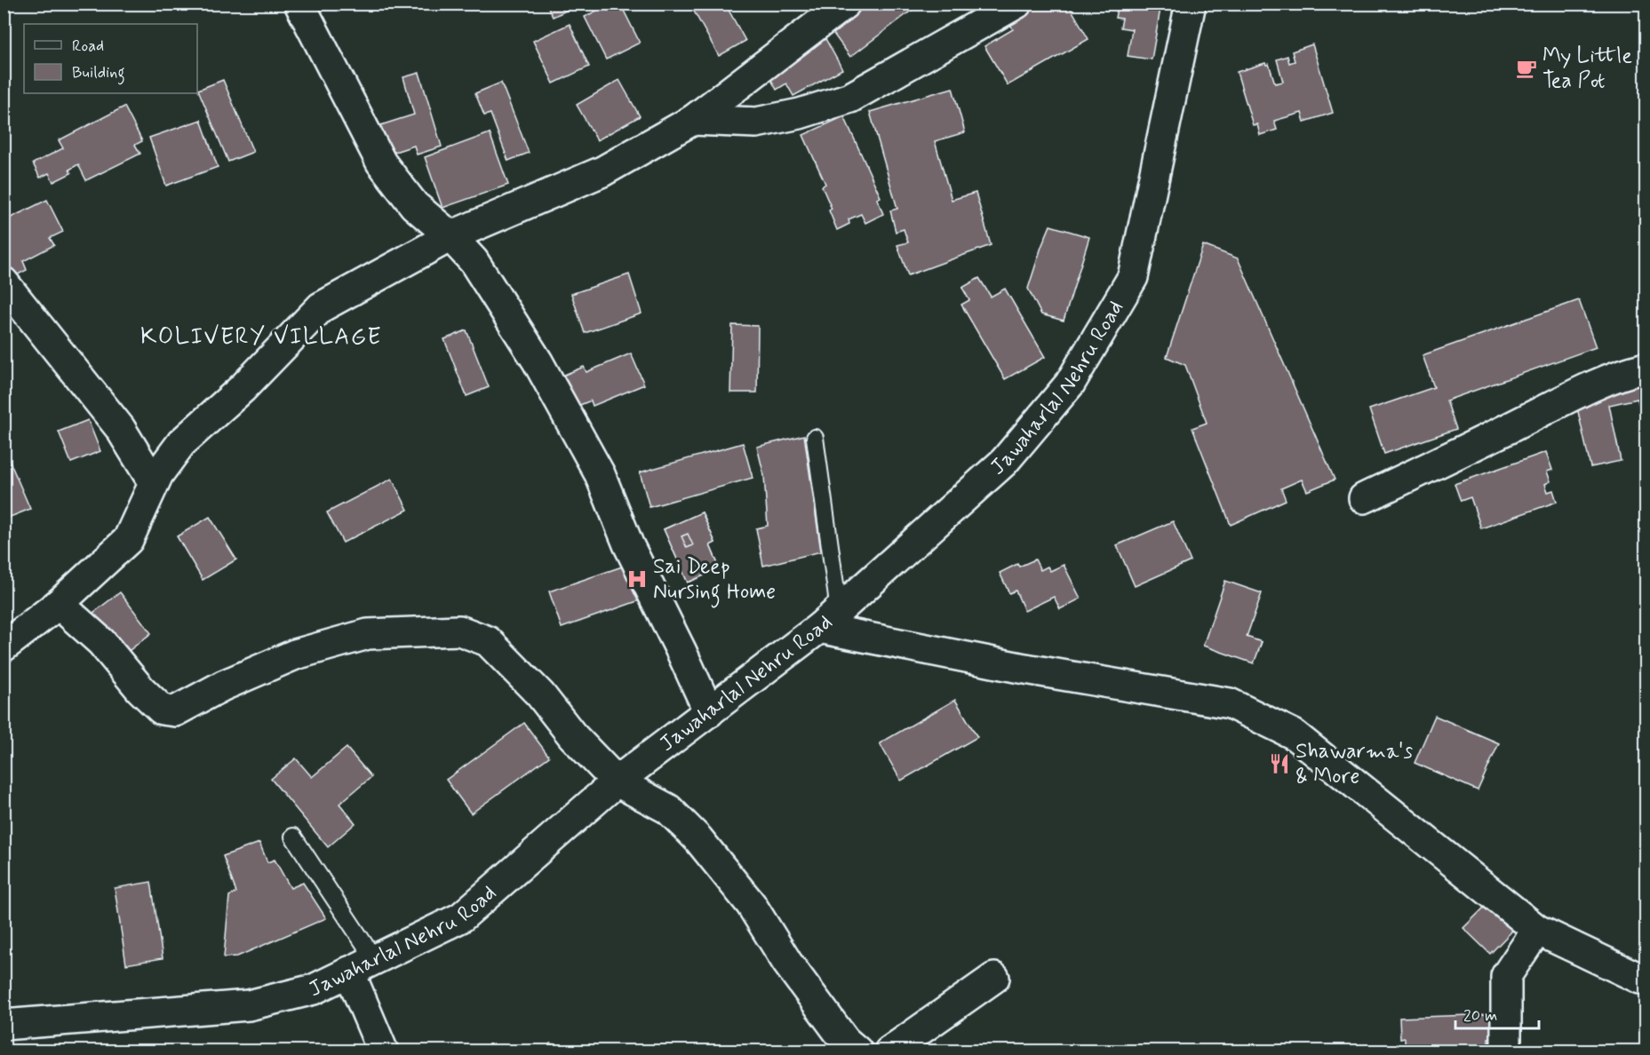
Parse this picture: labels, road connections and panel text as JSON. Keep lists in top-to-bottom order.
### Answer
{
  "streets": {
    "street": ["Jawaharlal Nehru Road"]
  },
  "districts": ["KOLIVERY VILLAGE"],
  "places": {
    "cafe": ["My Little Tea Pot"],
    "hospital": ["Sai Deep Nursing Home"],
    "restaurant": ["Shawarma's & More"]
  },
  "legend": ["Road", "Building"],
  "scale_bar": "20 m"
}
